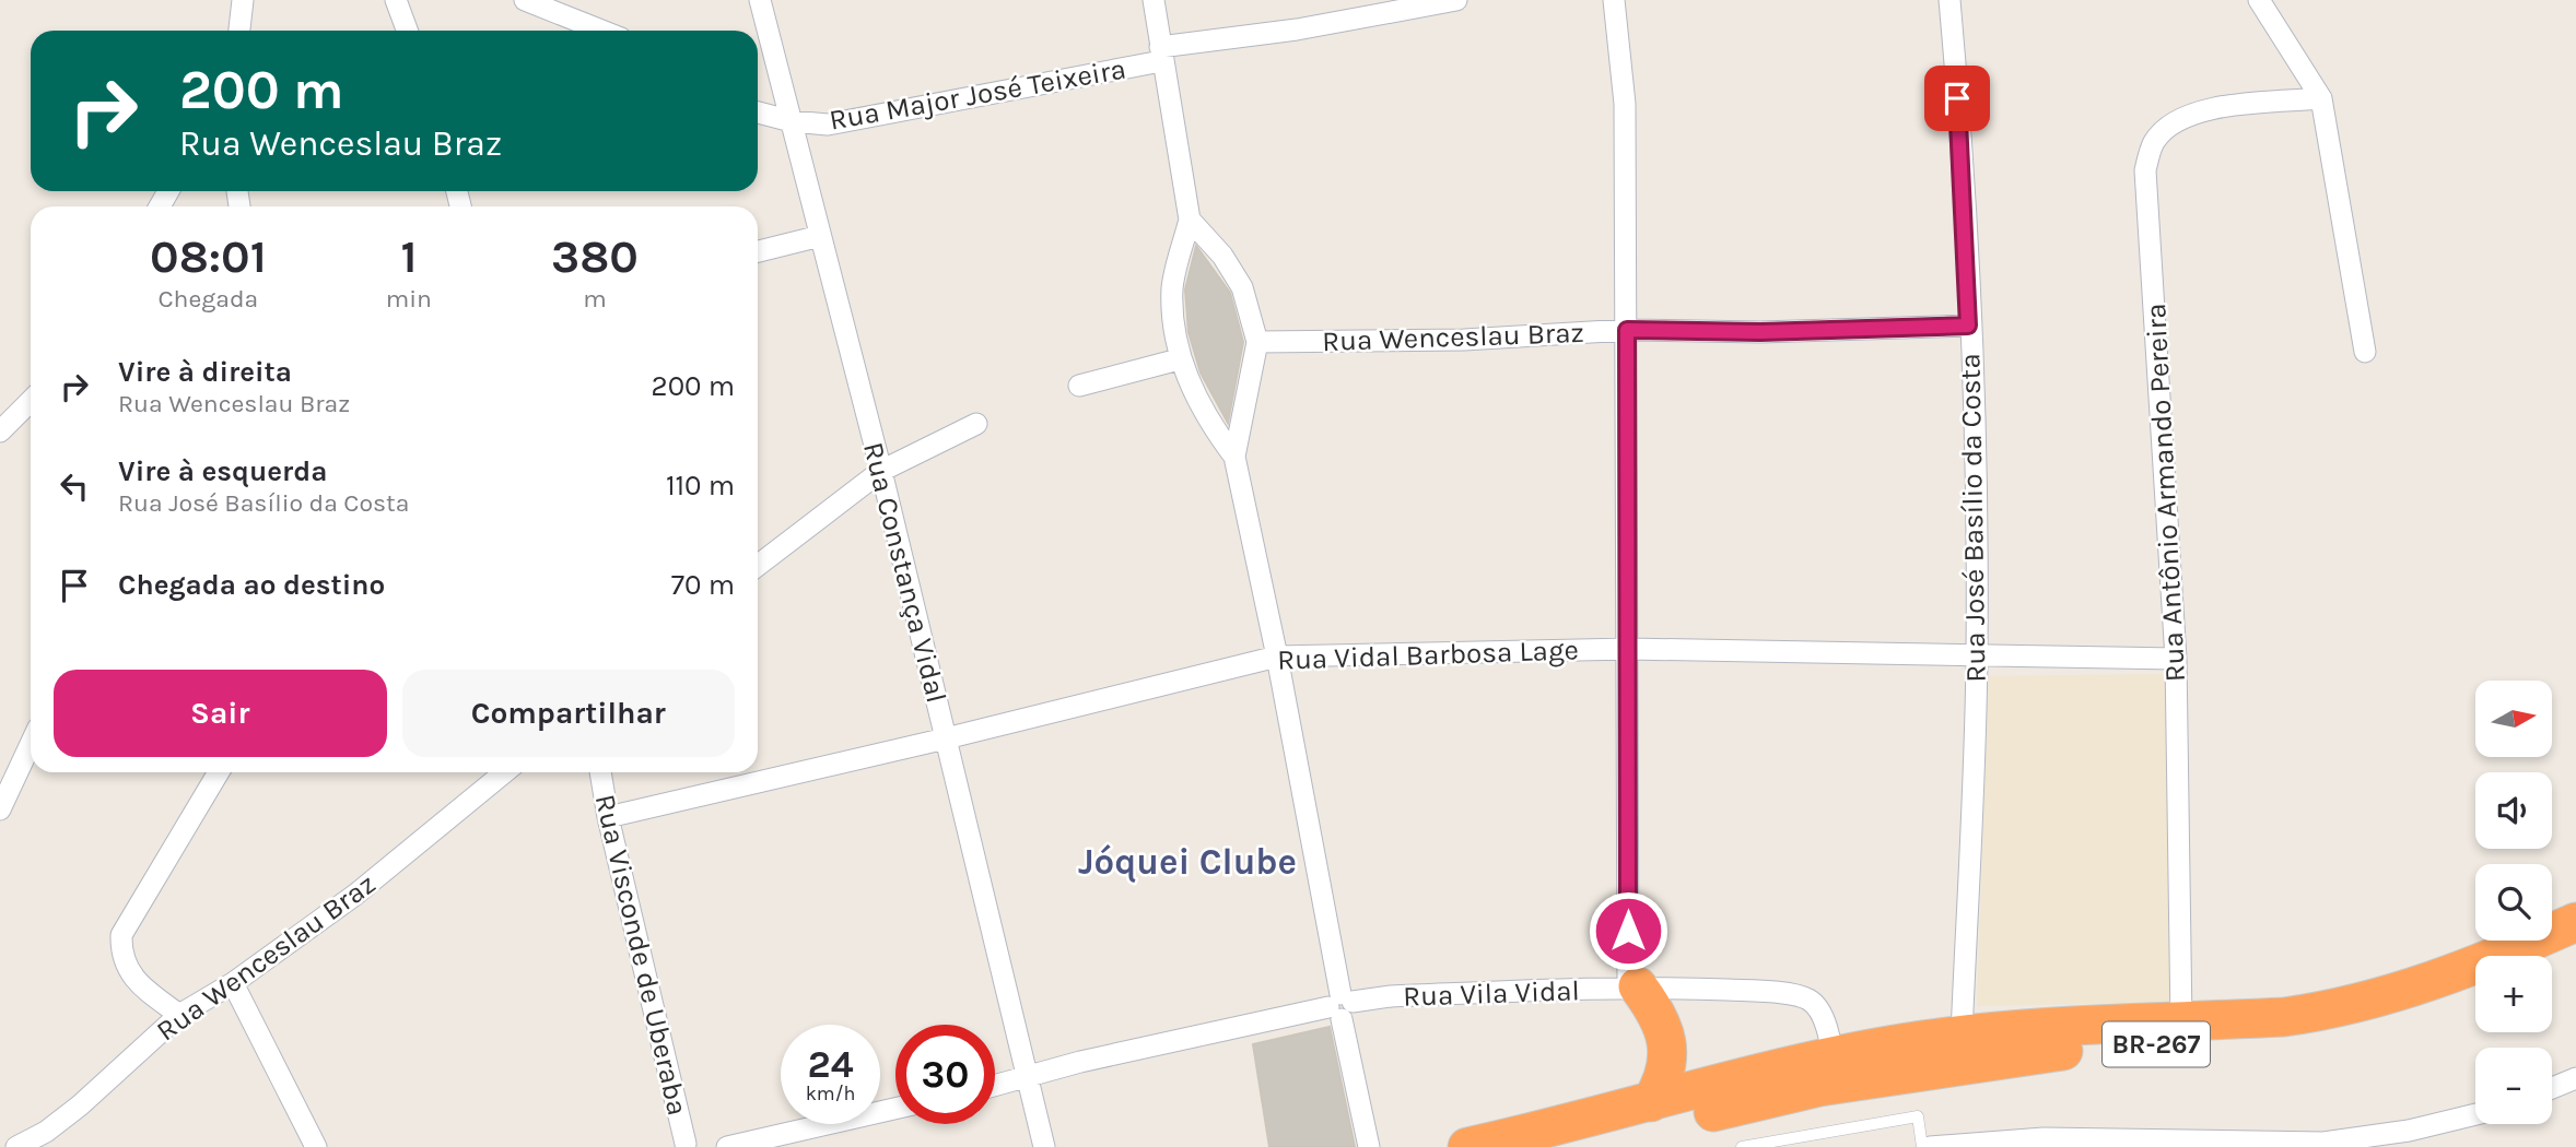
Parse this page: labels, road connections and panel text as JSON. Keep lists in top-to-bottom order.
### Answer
{
  "streets": {
    "highway": ["BR-267"],
    "street": [
      "Rua Major José Teixeira",
      "Rua Wenceslau Braz",
      "Rua Antônio Armando Pereira",
      "Rua José Basílio da Costa",
      "Rua Constança Vidal",
      "Rua Vidal Barbosa Lage",
      "Rua Visconde de Uberaba",
      "Rua Vila Vidal"
    ]
  },
  "crossings": [
    ["Rua Major José Teixeira", "Rua Constança Vidal"],
    ["Rua Wenceslau Braz", "Rua José Basílio da Costa"],
    ["Rua Antônio Armando Pereira", "Rua Vidal Barbosa Lage"],
    ["Rua Antônio Armando Pereira", "BR-267"],
    ["Rua José Basílio da Costa", "Rua Vidal Barbosa Lage"],
    ["Rua José Basílio da Costa", "BR-267"],
    ["Rua Constança Vidal", "Rua Vidal Barbosa Lage"],
    ["Rua Constança Vidal", "Rua Vila Vidal"],
    ["Rua Vidal Barbosa Lage", "Rua Visconde de Uberaba"],
    ["Rua Vila Vidal", "BR-267"]
  ],
  "districts": ["Jóquei Clube"],
  "north": "right",
  "page": {
    "turn": ["200 m", "Rua Wenceslau Braz"],
    "eta": [
      "08:01",
      "Chegada",
      "1",
      "min",
      "380",
      "m"
    ],
    "list": [
      {
        "name": "Vire à direita",
        "note": "Rua Wenceslau Braz",
        "value": "200 m"
      },
      {
        "name": "Vire à esquerda",
        "note": "Rua José Basílio da Costa",
        "value": "110 m"
      },
      {
        "name": "Chegada ao destino",
        "value": "70 m"
      }
    ],
    "buttons": ["Sair", "Compartilhar"],
    "map_buttons": ["+", "−"],
    "speed": "24 km/h",
    "limit": "30"
  }
}
